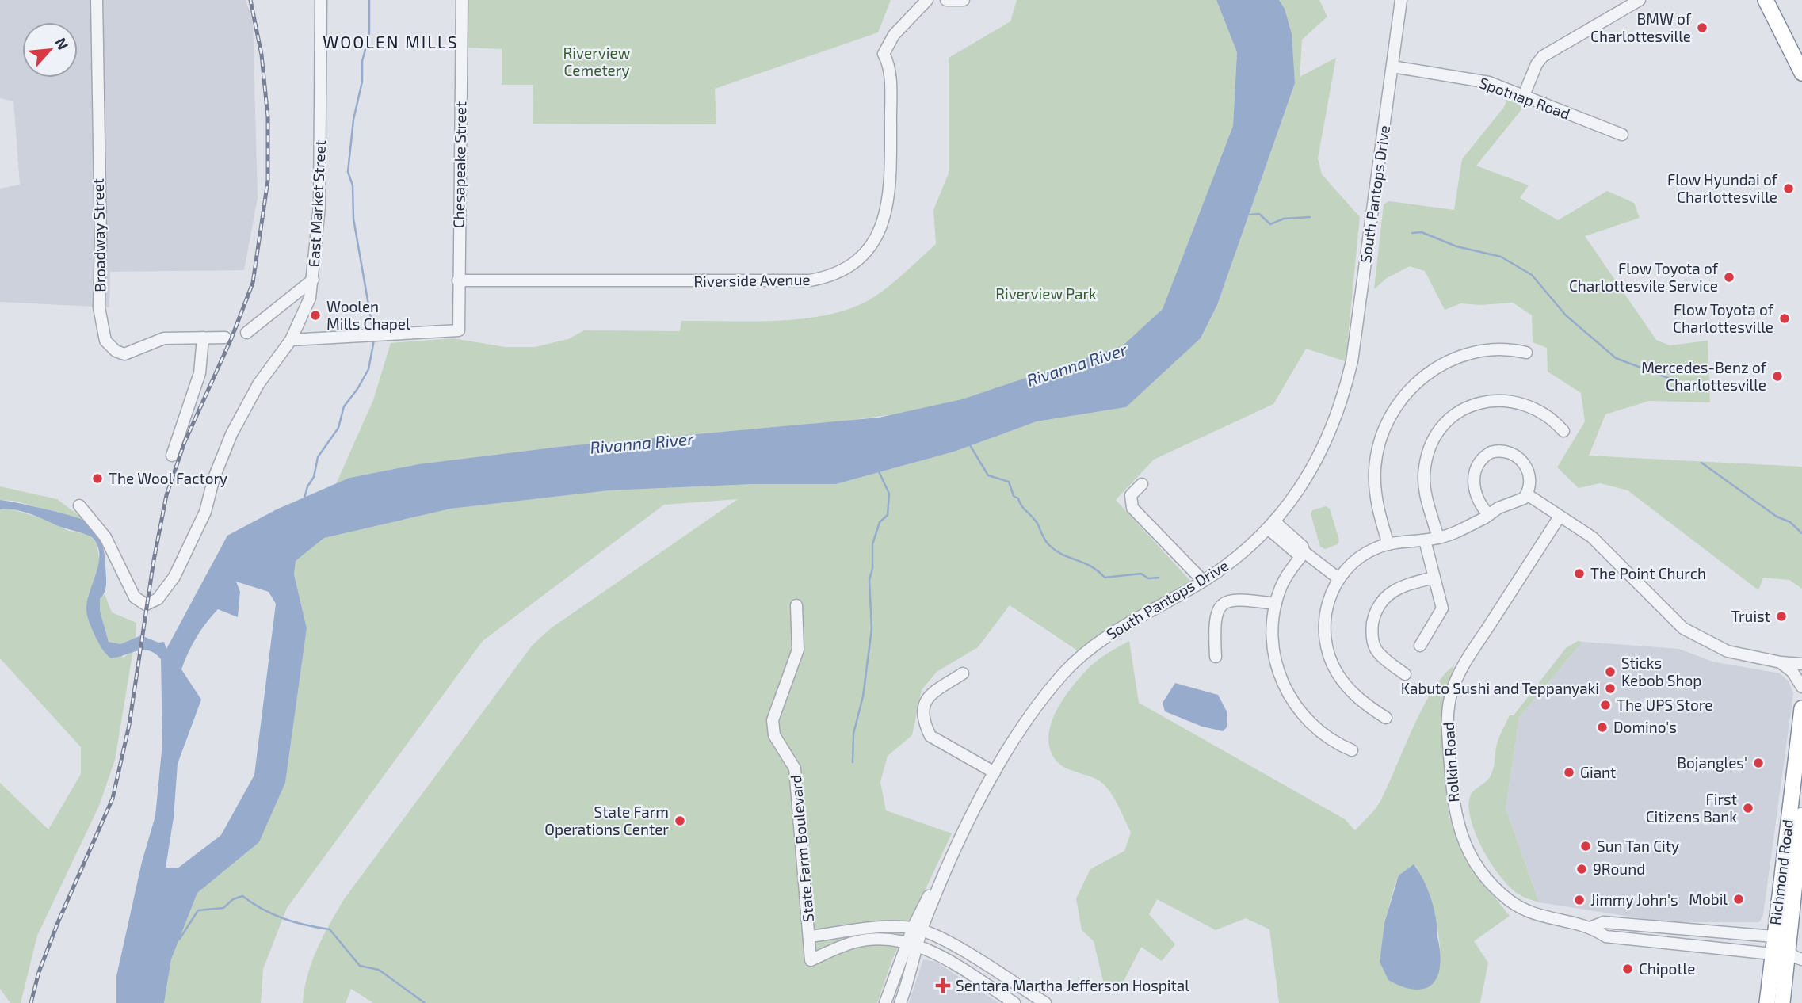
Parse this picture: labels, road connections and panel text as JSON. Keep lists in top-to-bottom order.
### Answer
{
  "streets": {
    "highway": ["Richmond Road"],
    "street": [
      "Spotnap Road",
      "Chesapeake Street",
      "South Pantops Drive",
      "East Market Street",
      "Broadway Street",
      "Riverside Avenue",
      "Rolkin Road",
      "State Farm Boulevard"
    ]
  },
  "crossings": [
    ["Spotnap Road", "South Pantops Drive"],
    ["Chesapeake Street", "East Market Street"],
    ["Chesapeake Street", "Riverside Avenue"],
    ["South Pantops Drive", "State Farm Boulevard"],
    ["Rolkin Road", "Richmond Road"]
  ],
  "districts": ["WOOLEN MILLS"],
  "water": ["Rivanna River"],
  "parks": ["Riverview Cemetery", "Riverview Park"],
  "places": {
    "other": [
      "BMW of Charlottesville",
      "Flow Hyundai of Charlottesville",
      "Flow Toyota of Charlottesvile Service",
      "Woolen Mills Chapel",
      "Flow Toyota of Charlottesville",
      "Mercedes-Benz of Charlottesville",
      "The Wool Factory",
      "The Point Church",
      "Truist",
      "Sticks Kebob Shop",
      "Kabuto Sushi and Teppanyaki",
      "The UPS Store",
      "Domino's",
      "Bojangles'",
      "Giant",
      "First Citizens Bank",
      "State Farm Operations Center",
      "Sun Tan City",
      "9Round",
      "Mobil",
      "Jimmy John's",
      "Chipotle"
    ],
    "health": ["Sentara Martha Jefferson Hospital"]
  },
  "north": "top right"
}
